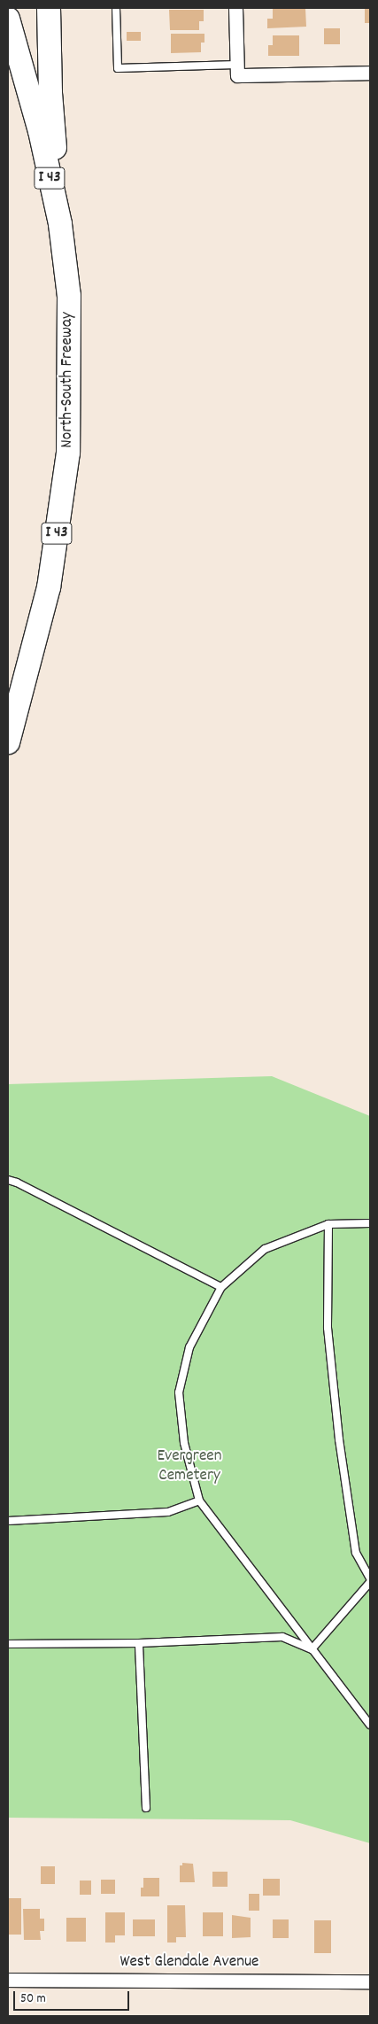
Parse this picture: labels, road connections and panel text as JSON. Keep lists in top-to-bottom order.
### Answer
{
  "streets": {
    "highway": ["I 43", "North-South Freeway"],
    "street": ["West Glendale Avenue"]
  },
  "parks": ["Evergreen Cemetery"],
  "scale_bar": "50 m"
}
